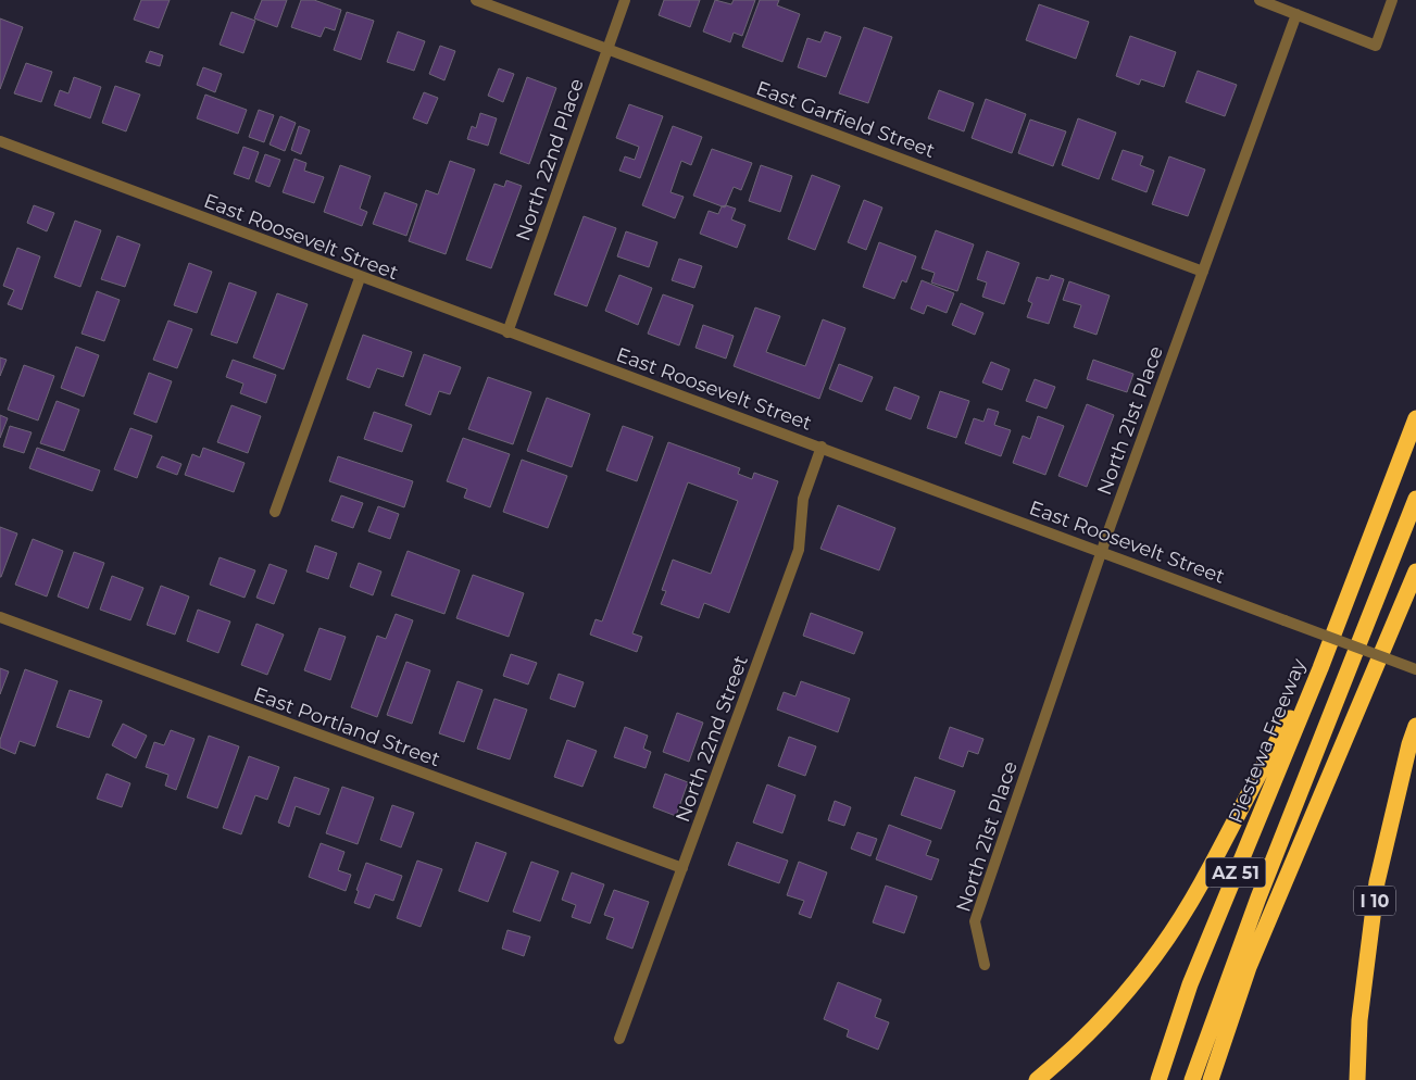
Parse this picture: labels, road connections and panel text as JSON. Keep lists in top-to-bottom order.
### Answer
{
  "streets": {
    "highway": ["Piestewa Freeway", "AZ 51", "I 10"],
    "street": [
      "East Garfield Street",
      "North 22nd Place",
      "East Roosevelt Street",
      "North 21st Place",
      "East Portland Street",
      "North 22nd Street"
    ]
  },
  "crossings": [
    ["East Garfield Street", "North 22nd Place"],
    ["East Garfield Street", "North 21st Place"],
    ["North 22nd Place", "East Roosevelt Street"],
    ["East Roosevelt Street", "North 21st Place"],
    ["East Roosevelt Street", "North 22nd Street"],
    ["East Portland Street", "North 22nd Street"]
  ]
}
